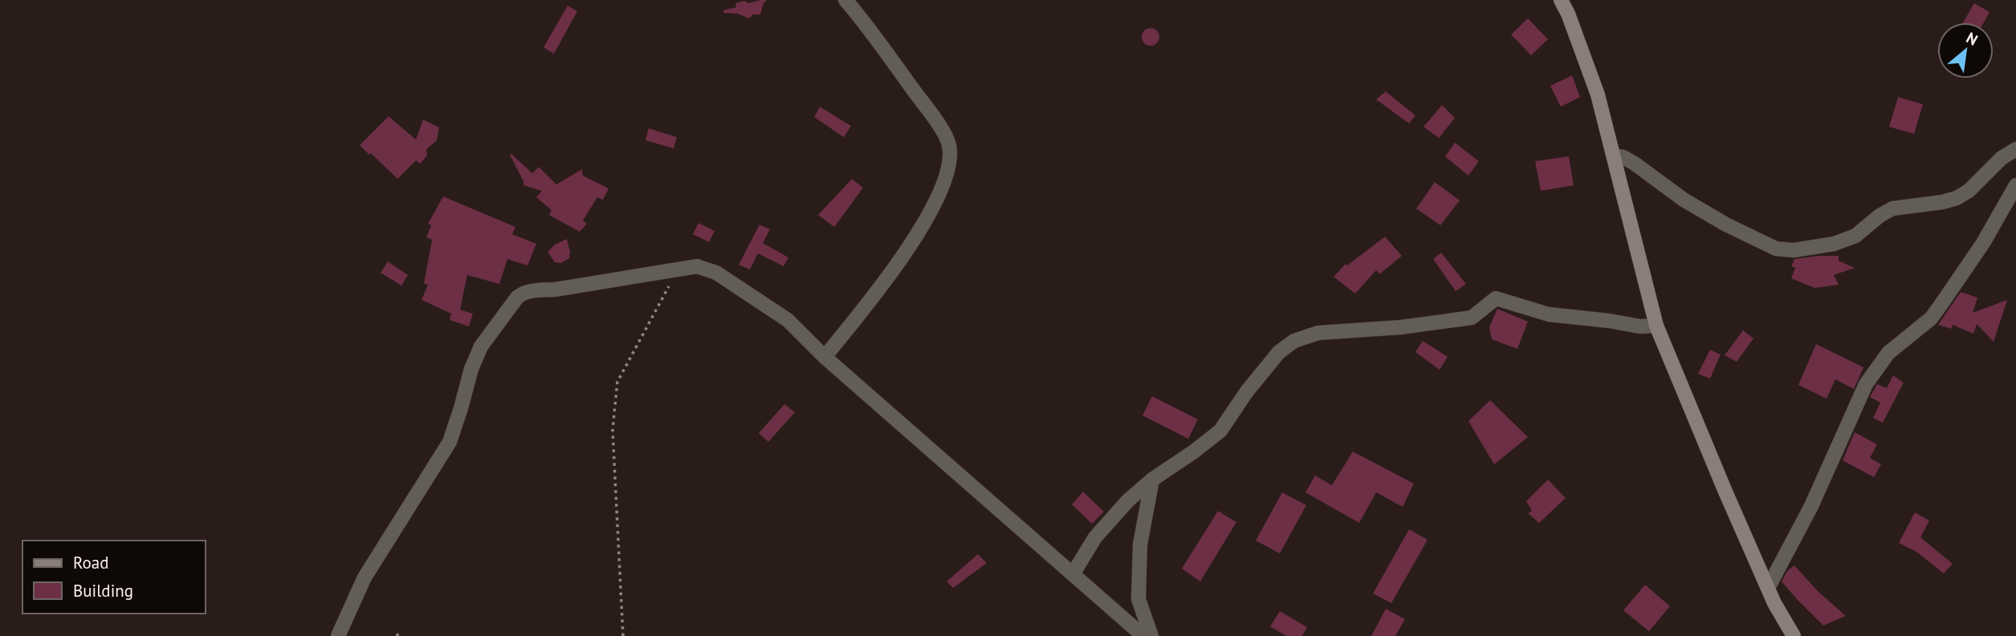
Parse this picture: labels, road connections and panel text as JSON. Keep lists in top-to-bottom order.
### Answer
{
  "legend": ["Road", "Building"],
  "north": "top right"
}
